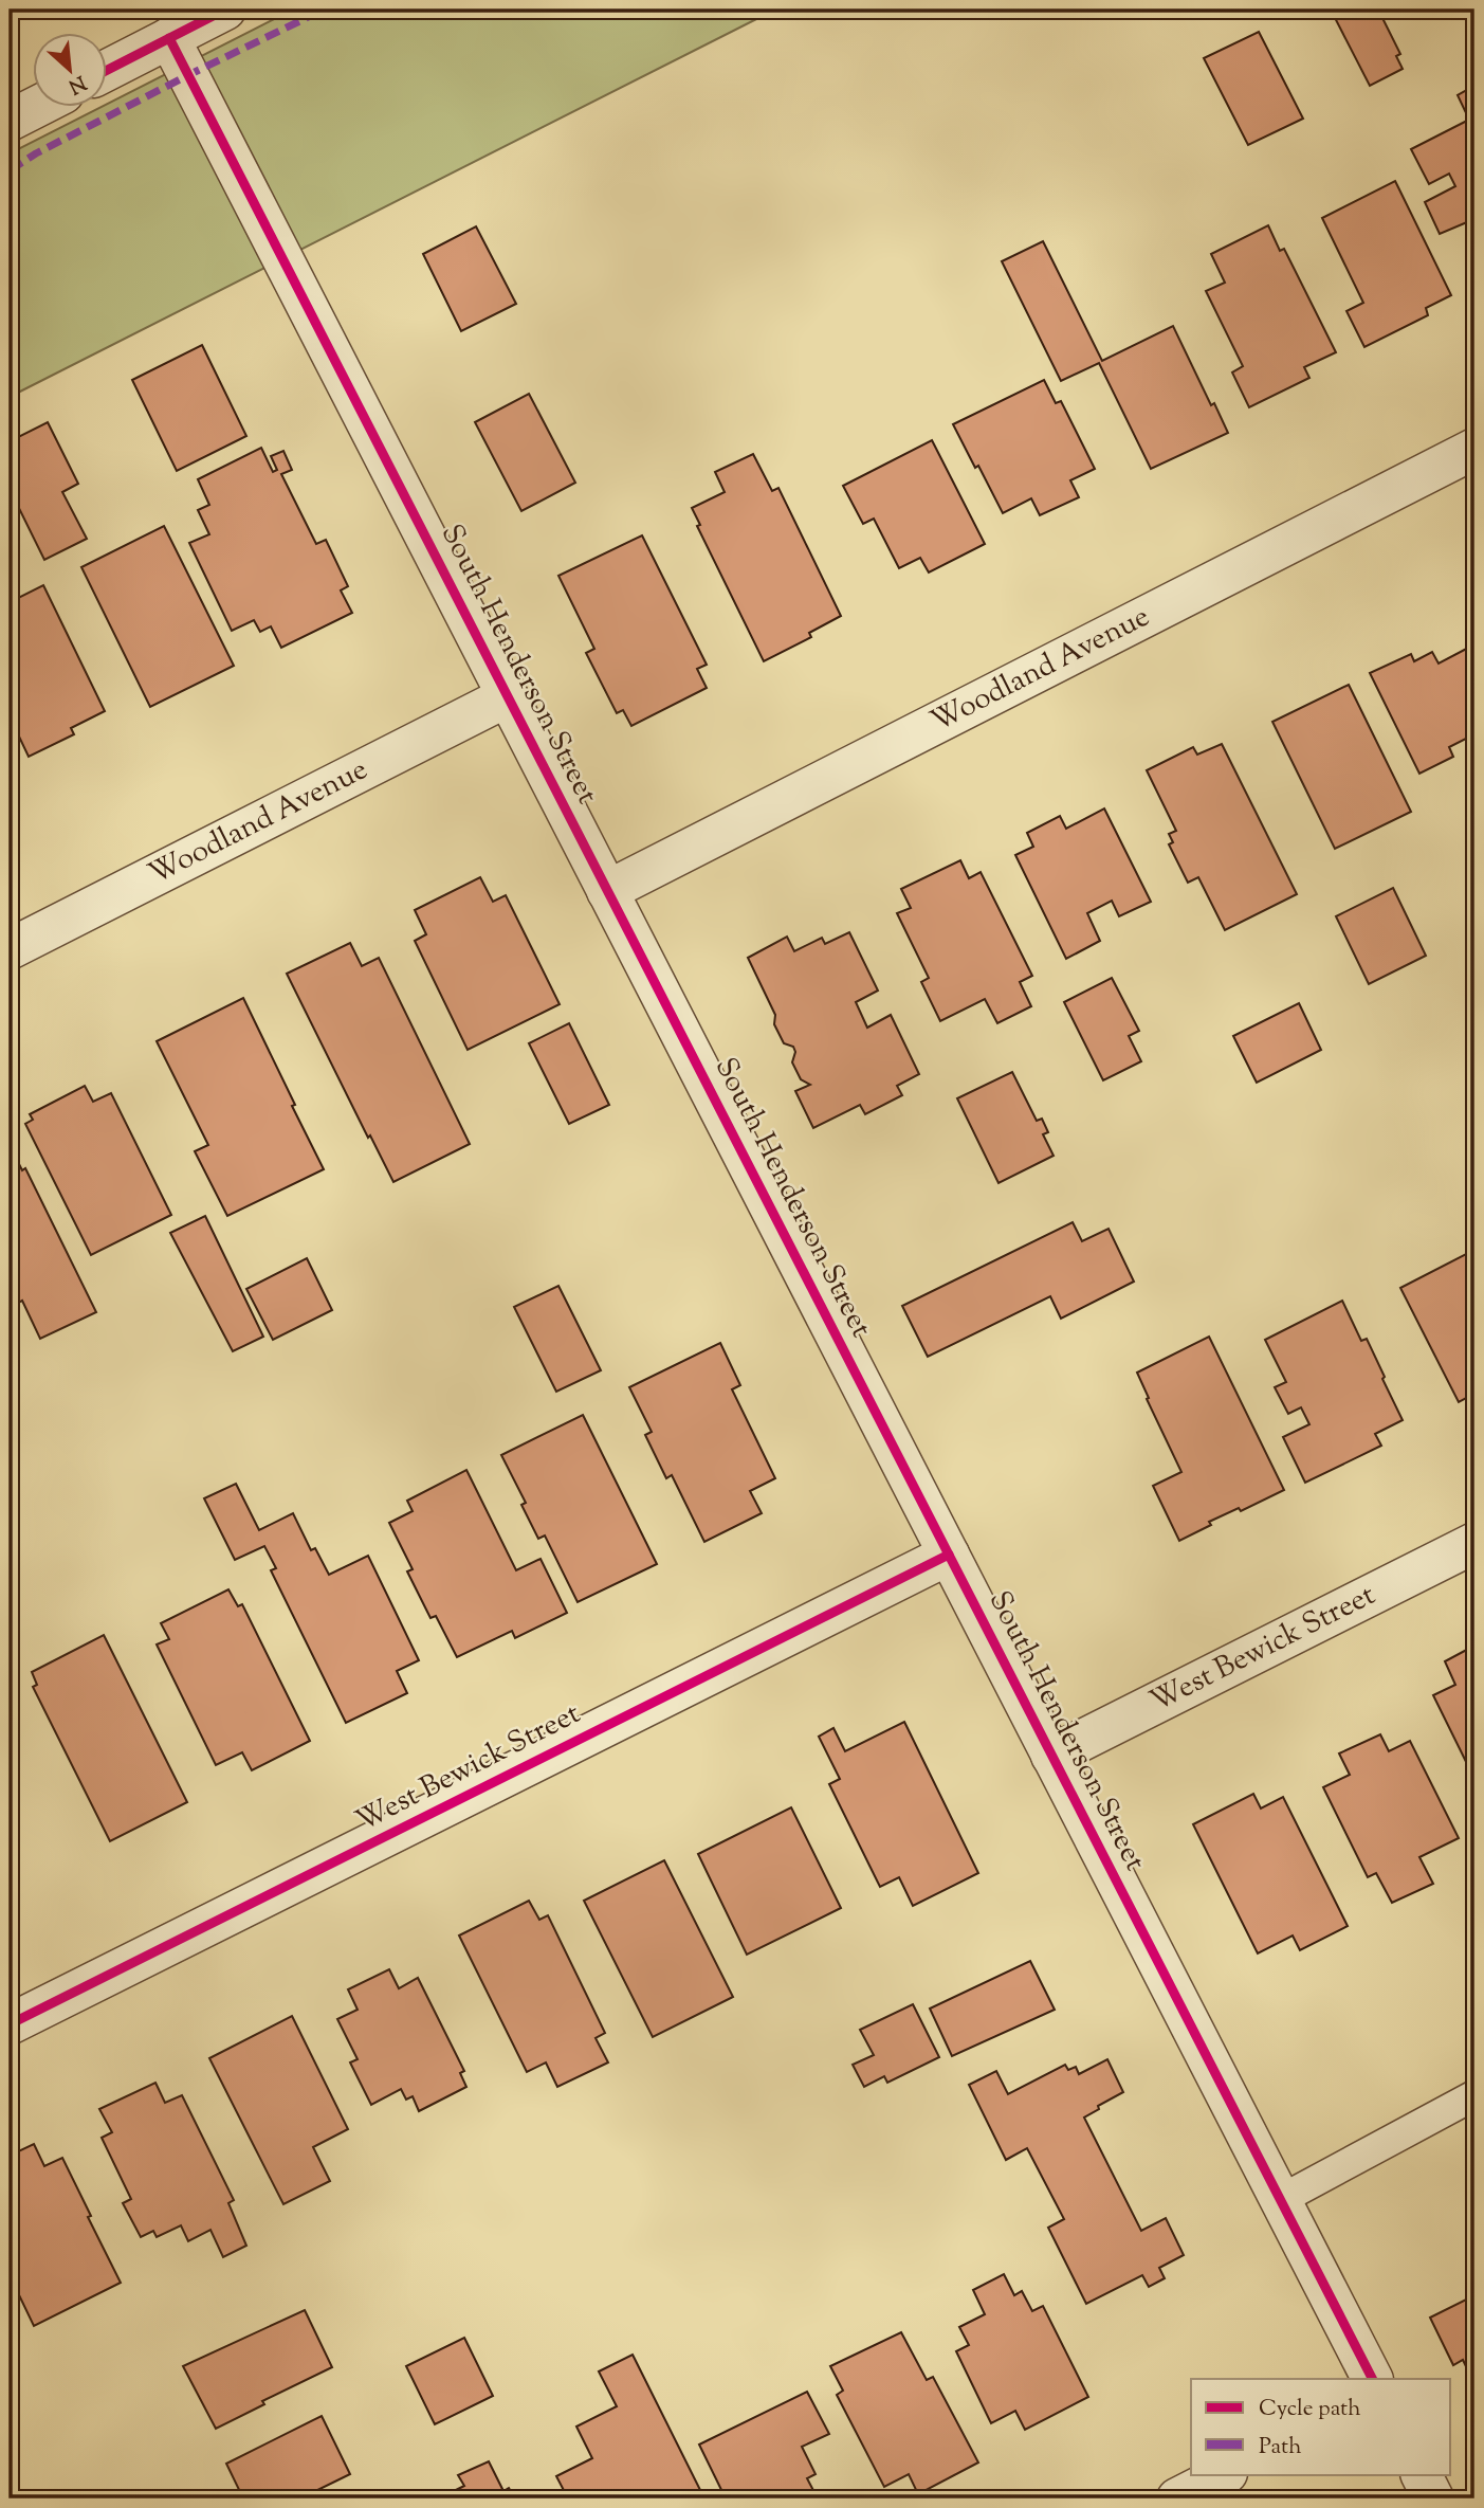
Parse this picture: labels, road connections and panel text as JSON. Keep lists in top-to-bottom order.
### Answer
{
  "streets": {
    "street": ["South Henderson Street", "Woodland Avenue", "West Bewick Street"]
  },
  "crossings": [
    ["South Henderson Street", "Woodland Avenue"],
    ["South Henderson Street", "West Bewick Street"]
  ],
  "legend": ["Cycle path", "Path"],
  "north": "bottom right"
}
